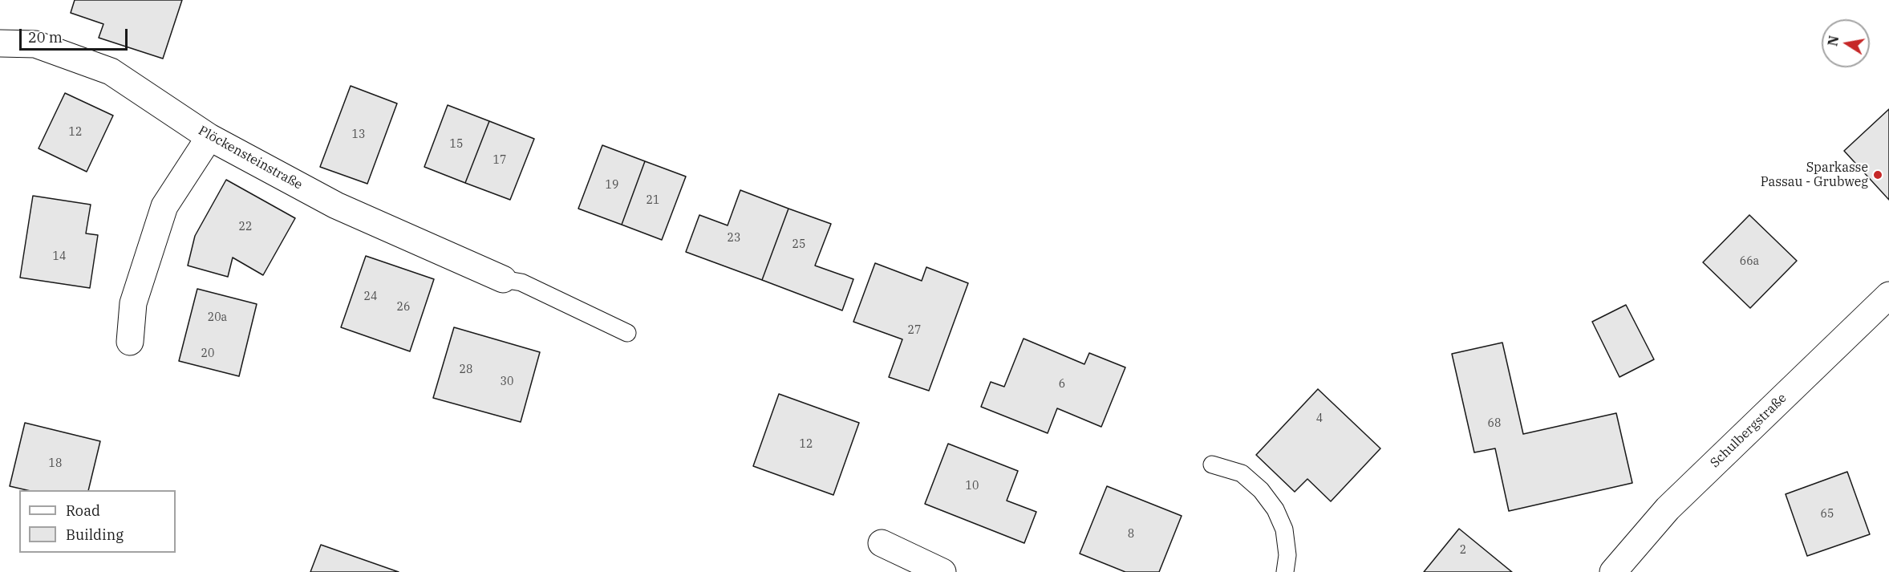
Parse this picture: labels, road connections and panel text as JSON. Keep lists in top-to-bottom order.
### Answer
{
  "streets": {
    "street": ["Plöckensteinstraße", "Schulbergstraße"]
  },
  "places": ["Sparkasse Passau - Grubweg"],
  "house_numbers": [
    "12",
    "13",
    "15",
    "17",
    "19",
    "21",
    "22",
    "23",
    "25",
    "14",
    "66a",
    "24",
    "26",
    "20a",
    "27",
    "20",
    "28",
    "30",
    "6",
    "4",
    "68",
    "12",
    "18",
    "10",
    "65",
    "8",
    "2"
  ],
  "legend": ["Road", "Building"],
  "scale_bar": "20 m",
  "north": "left"
}
